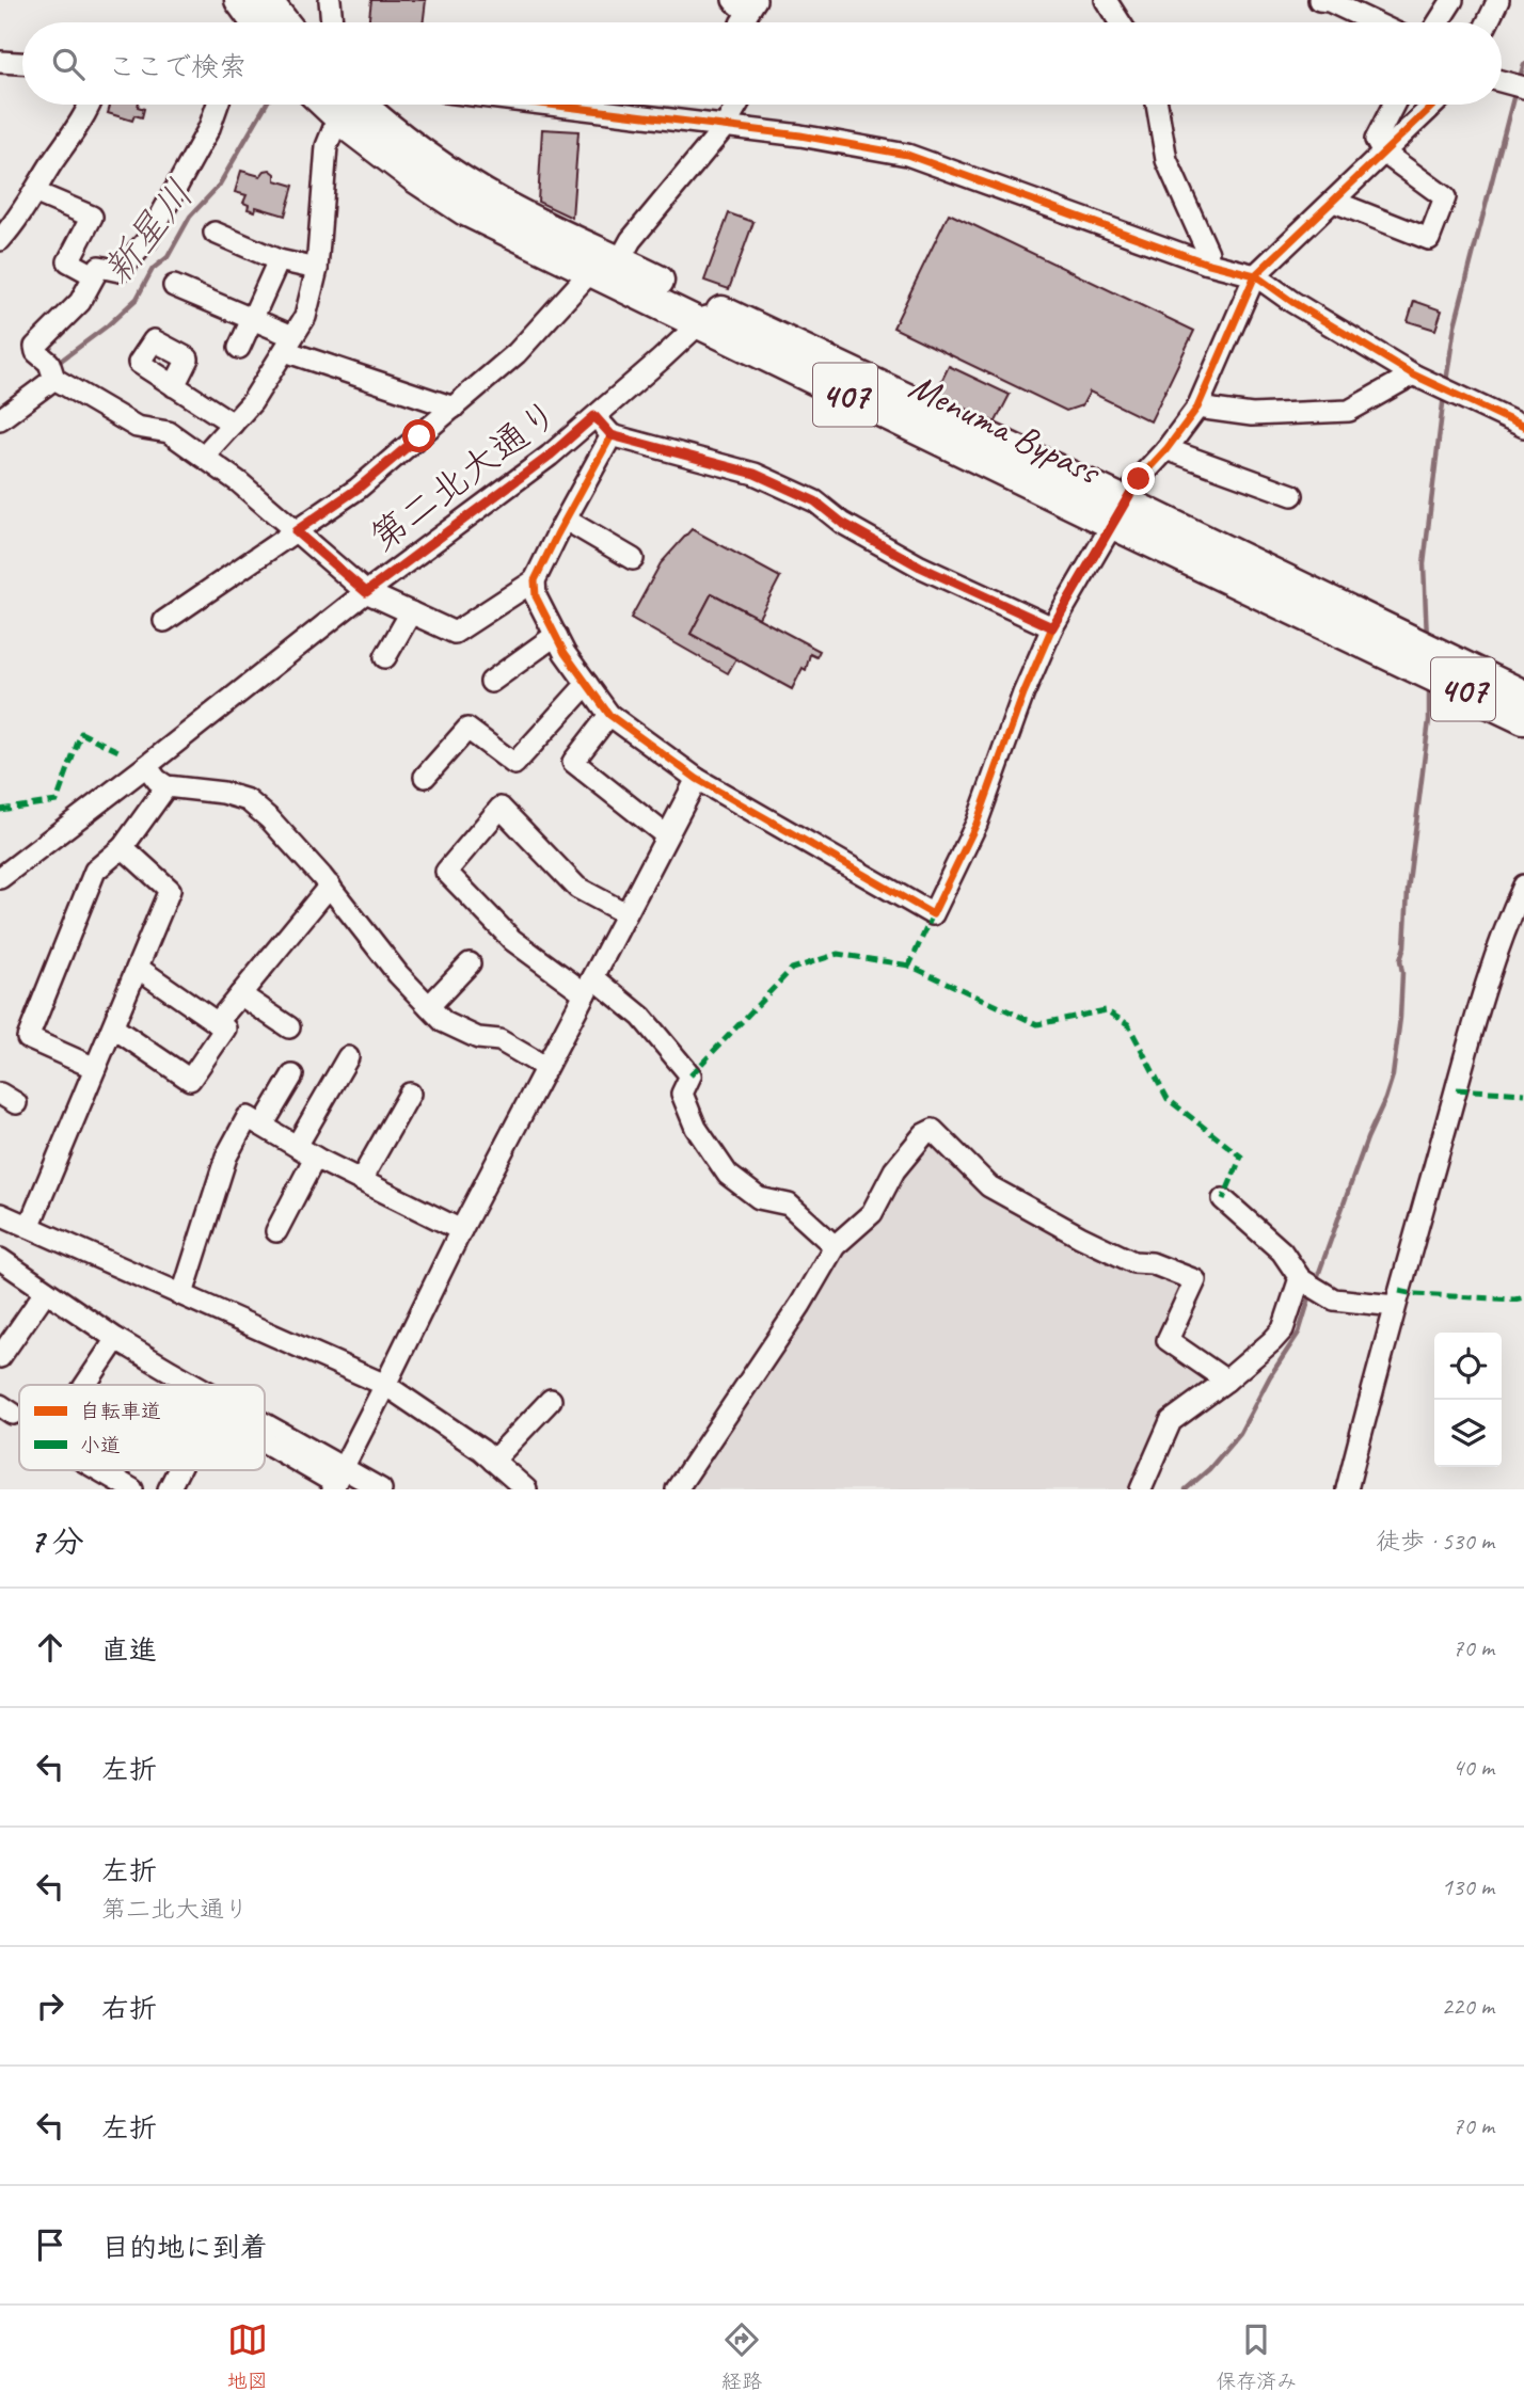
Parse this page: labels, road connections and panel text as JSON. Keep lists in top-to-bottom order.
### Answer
{
  "streets": {
    "highway": ["407", "Menuma Bypass"],
    "street": ["第二北大通り"]
  },
  "crossings": [
    ["407", "Menuma Bypass"],
    ["Menuma Bypass", "第二北大通り"]
  ],
  "water": ["新星川"],
  "legend": ["自転車道", "小道"],
  "page": {
    "search": "ここで検索",
    "heading": ["7 分", "徒歩 · 530 m"],
    "list": [
      ["直進", "70 m"],
      ["左折", "40 m"],
      ["左折", "第二北大通り", "130 m"],
      ["右折", "220 m"],
      ["左折", "70 m"],
      "目的地に到着"
    ],
    "nav": ["地図", "経路", "保存済み"]
  }
}
